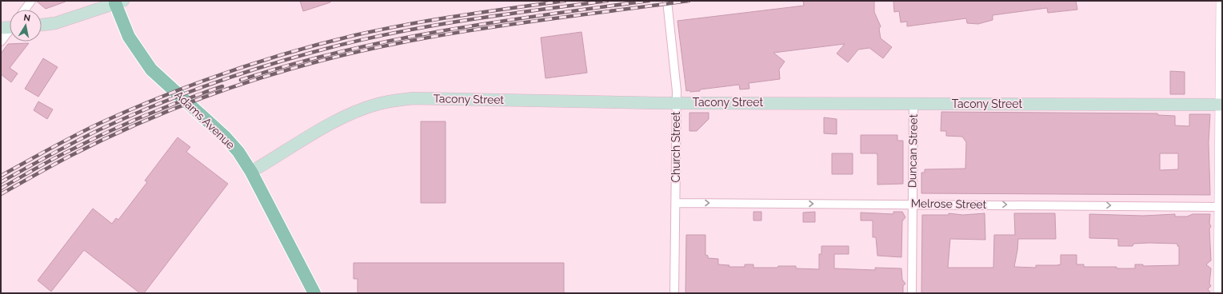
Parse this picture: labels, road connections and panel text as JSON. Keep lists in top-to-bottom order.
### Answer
{
  "streets": {
    "main road": ["Tacony Street", "Adams Avenue"],
    "street": ["Church Street", "Duncan Street", "Melrose Street"]
  },
  "crossings": [
    ["Tacony Street", "Adams Avenue"],
    ["Tacony Street", "Church Street"],
    ["Tacony Street", "Duncan Street"],
    ["Church Street", "Melrose Street"],
    ["Duncan Street", "Melrose Street"]
  ],
  "one_way": ["Melrose Street"],
  "north": "top"
}
